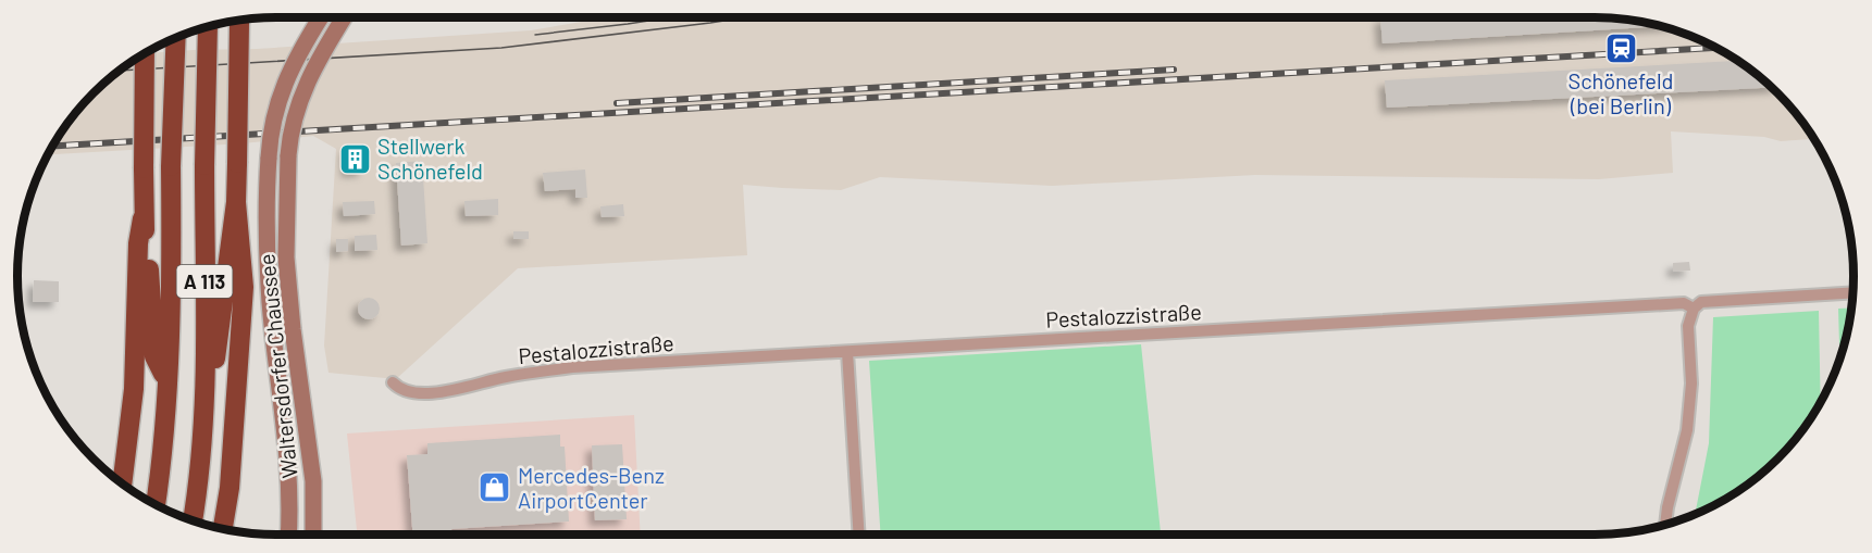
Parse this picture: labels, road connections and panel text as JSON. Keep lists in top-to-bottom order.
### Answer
{
  "streets": {
    "highway": ["A 113"],
    "main road": ["Waltersdorfer Chaussee"],
    "street": ["Pestalozzistraße"]
  },
  "places": {
    "station": ["Schönefeld (bei Berlin)"],
    "building": ["Stellwerk Schönefeld"],
    "shop": ["Mercedes-Benz AirportCenter"]
  }
}
